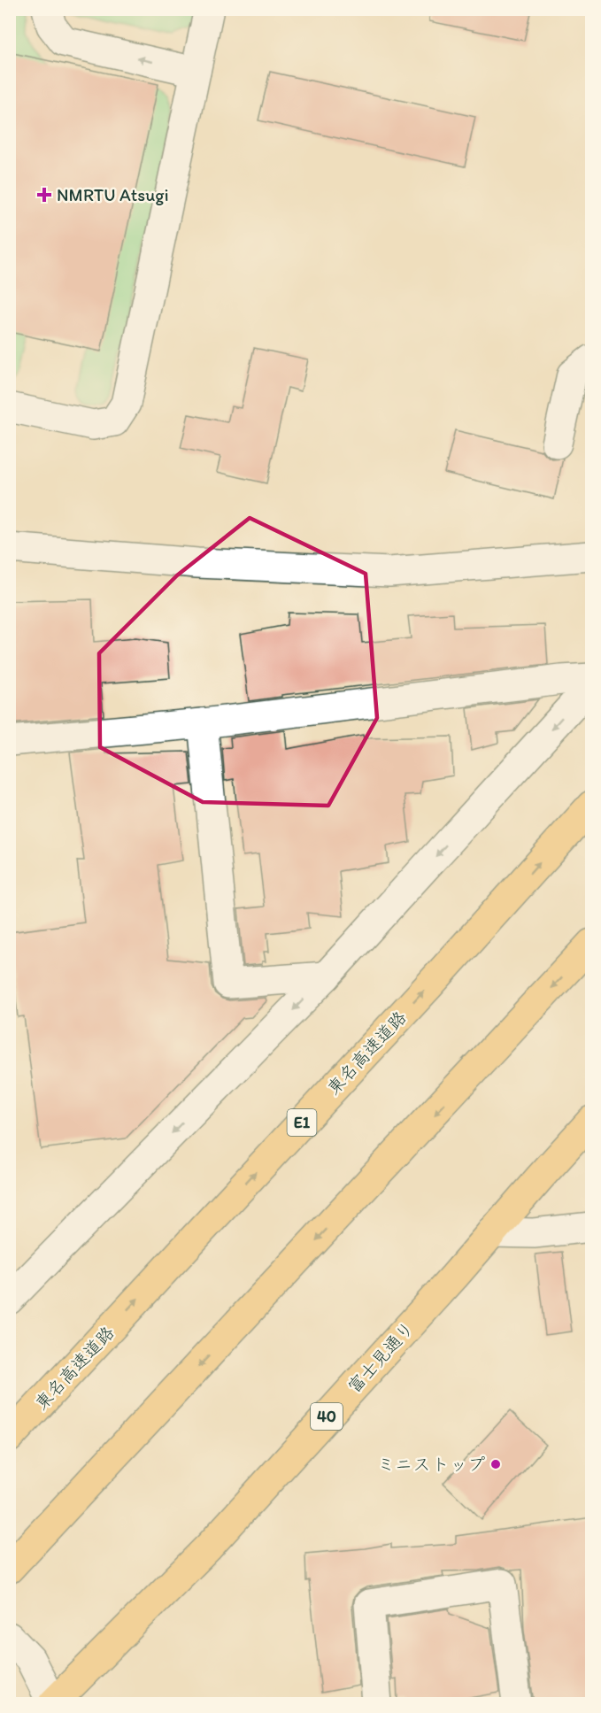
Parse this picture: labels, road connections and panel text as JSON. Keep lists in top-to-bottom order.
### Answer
{
  "streets": {
    "main road": [
      "東名高速道路",
      "E1",
      "富士見通り",
      "40"
    ]
  },
  "places": {
    "health": ["NMRTU Atsugi"],
    "other": ["ミニストップ"]
  }
}
